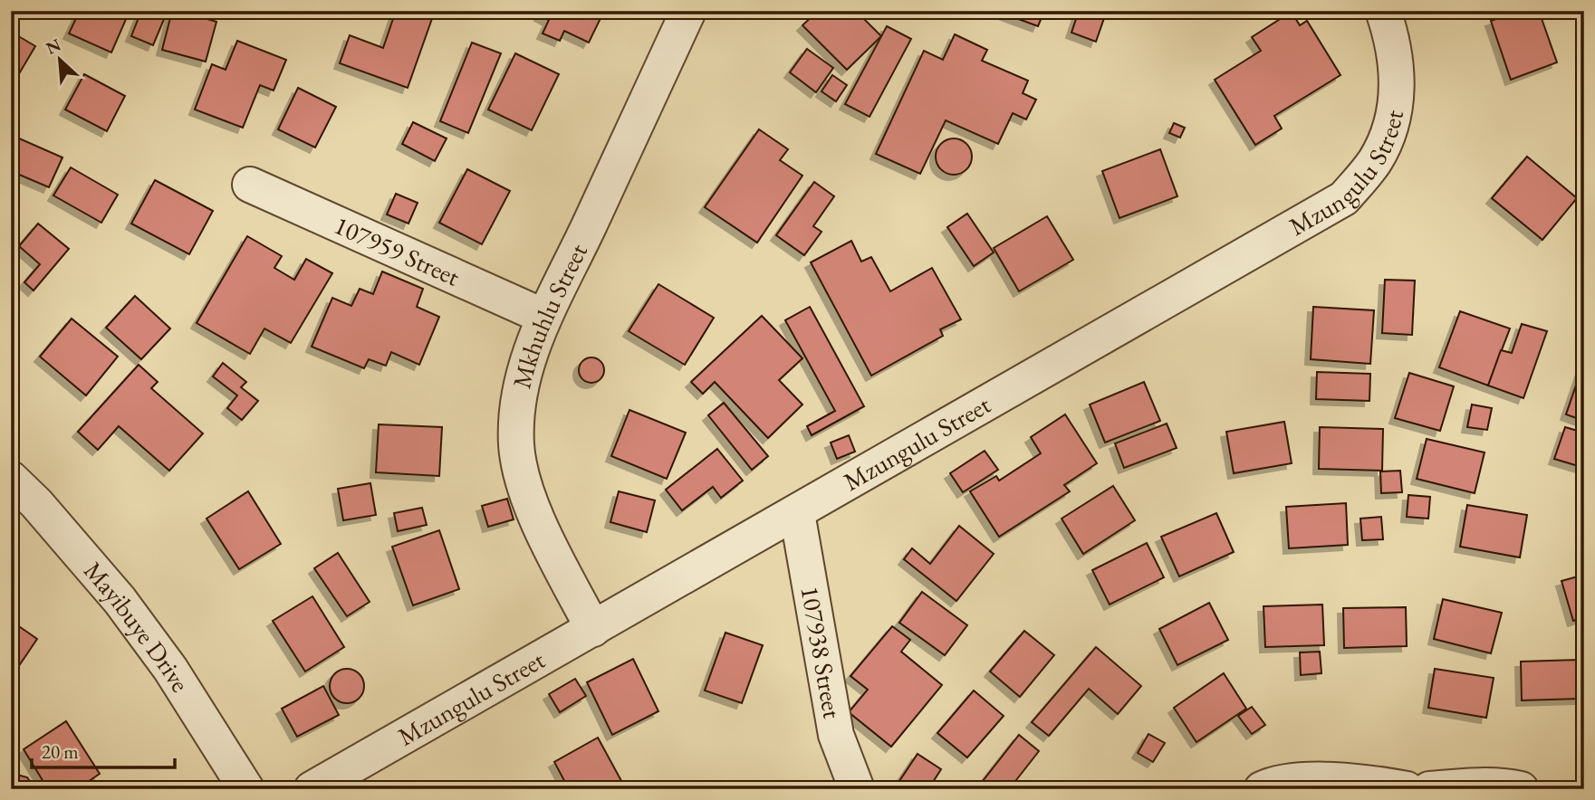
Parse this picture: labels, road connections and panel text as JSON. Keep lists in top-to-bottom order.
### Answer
{
  "streets": {
    "street": [
      "Mzungulu Street",
      "107959 Street",
      "Mkhuhlu Street",
      "Mayibuye Drive",
      "107938 Street"
    ]
  },
  "crossings": [
    ["Mzungulu Street", "Mkhuhlu Street"],
    ["Mzungulu Street", "107938 Street"],
    ["107959 Street", "Mkhuhlu Street"]
  ],
  "scale_bar": "20 m",
  "north": "top left"
}
